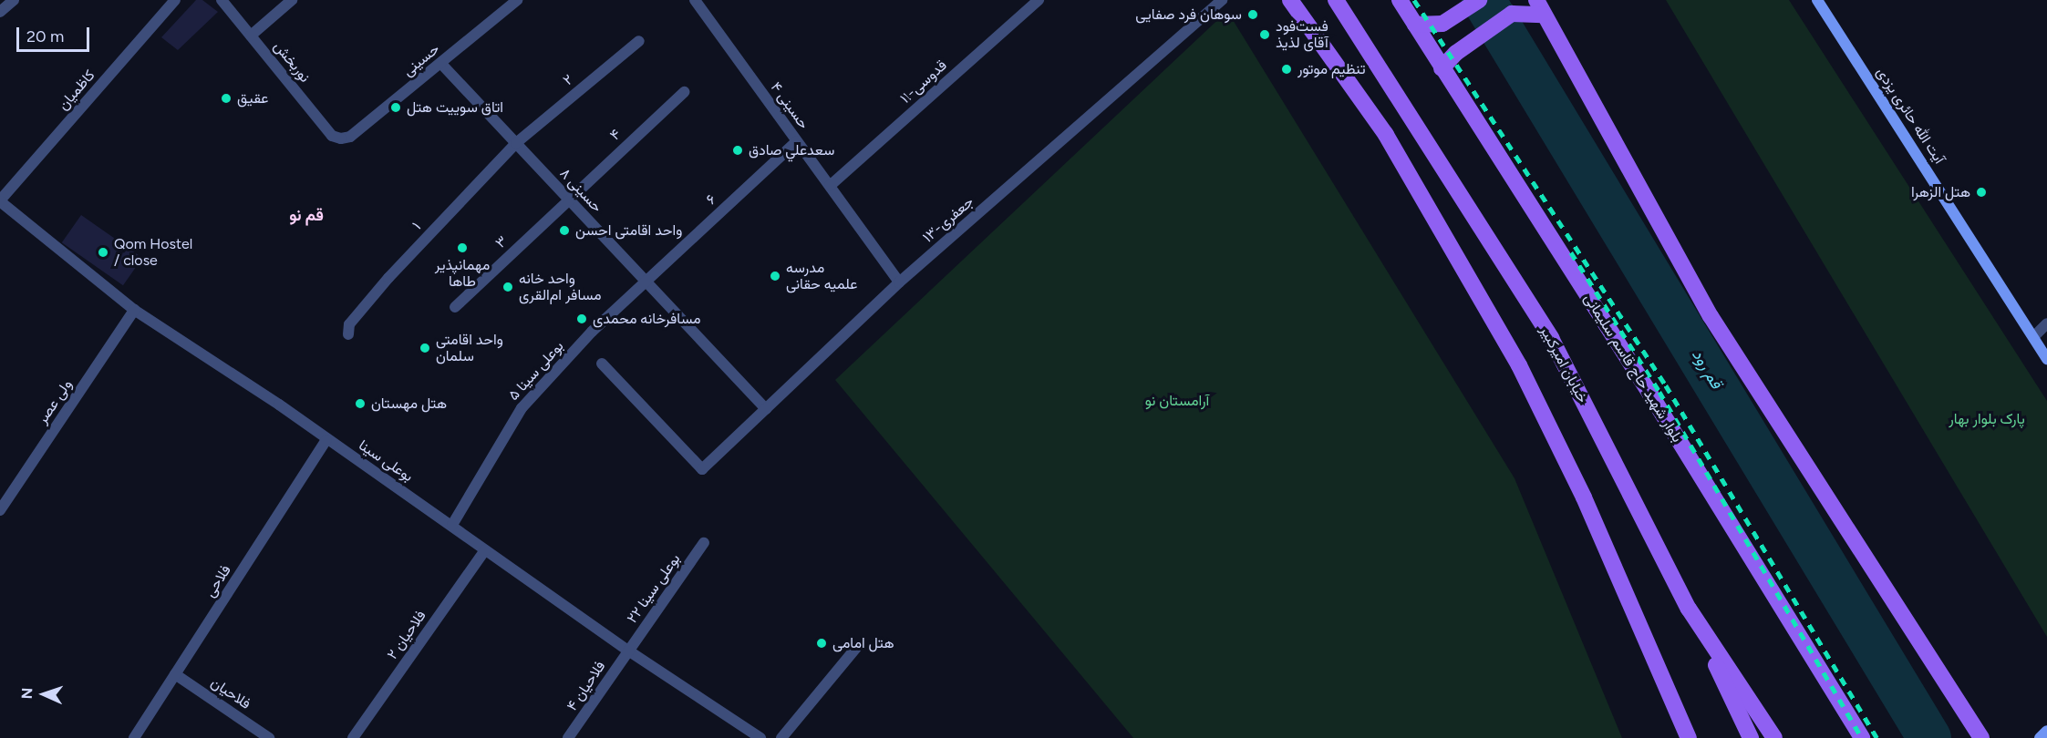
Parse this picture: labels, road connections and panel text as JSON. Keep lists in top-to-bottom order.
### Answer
{
  "streets": {
    "main road": ["آیت الله‌ حائری‌ یزدی", "خیابان امیرکبیر", "بلوار شهید حاج قاسم سلیمانی"],
    "street": [
      "حسینی",
      "نوربخش",
      "۲",
      "قدوسی-۱۱",
      "کاظمیان",
      "حسینی ۴",
      "۴",
      "حسینی ۸",
      "۶",
      "جعفری-۱۳",
      "۱",
      "۳",
      "بوعلی سینا ۵",
      "ولی عصر",
      "بوعلی سینا",
      "فلاحی",
      "بوعلی سینا ۲۲",
      "فلاحیان ۲",
      "فلاحیان ۴",
      "فلاحیان"
    ]
  },
  "crossings": [
    ["حسینی", "نوربخش"],
    ["حسینی", "حسینی ۸"],
    ["۲", "حسینی ۸"],
    ["۲", "۱"],
    ["قدوسی-۱۱", "حسینی ۴"],
    ["کاظمیان", "بوعلی سینا"],
    ["حسینی ۴", "۶"],
    ["حسینی ۴", "جعفری-۱۳"],
    ["۴", "حسینی ۸"],
    ["۴", "۳"],
    ["حسینی ۸", "۶"],
    ["حسینی ۸", "جعفری-۱۳"],
    ["حسینی ۸", "۱"],
    ["حسینی ۸", "۳"],
    ["حسینی ۸", "بوعلی سینا ۵"],
    ["۶", "بوعلی سینا ۵"],
    ["بوعلی سینا ۵", "بوعلی سینا"],
    ["ولی عصر", "بوعلی سینا"],
    ["بوعلی سینا", "فلاحی"],
    ["بوعلی سینا", "بوعلی سینا ۲۲"],
    ["بوعلی سینا", "فلاحیان ۲"],
    ["بوعلی سینا", "فلاحیان ۴"],
    ["فلاحی", "فلاحیان"],
    ["بوعلی سینا ۲۲", "فلاحیان ۴"]
  ],
  "districts": ["قم نو"],
  "water": ["قم رود"],
  "parks": ["آرامستان نو", "پارک بلوار بهار"],
  "places": [
    "سوهان فرد صفایی",
    "فست‌فود آقای لذیذ",
    "تنظیم موتور",
    "عقیق",
    "اتاق سوییت هتل",
    "سعدعلي صادق",
    "هتل الزهرا",
    "واحد اقامتی احسن",
    "مهمانپذیر طاها",
    "Qom Hostel / close",
    "مدرسه علمیه حقانی",
    "واحد خانه مسافر ام‌القری",
    "مسافرخانه محمدی",
    "واحد اقامتی سلمان",
    "هتل مهستان",
    "هتل امامی"
  ],
  "scale_bar": "20 m",
  "north": "left"
}
